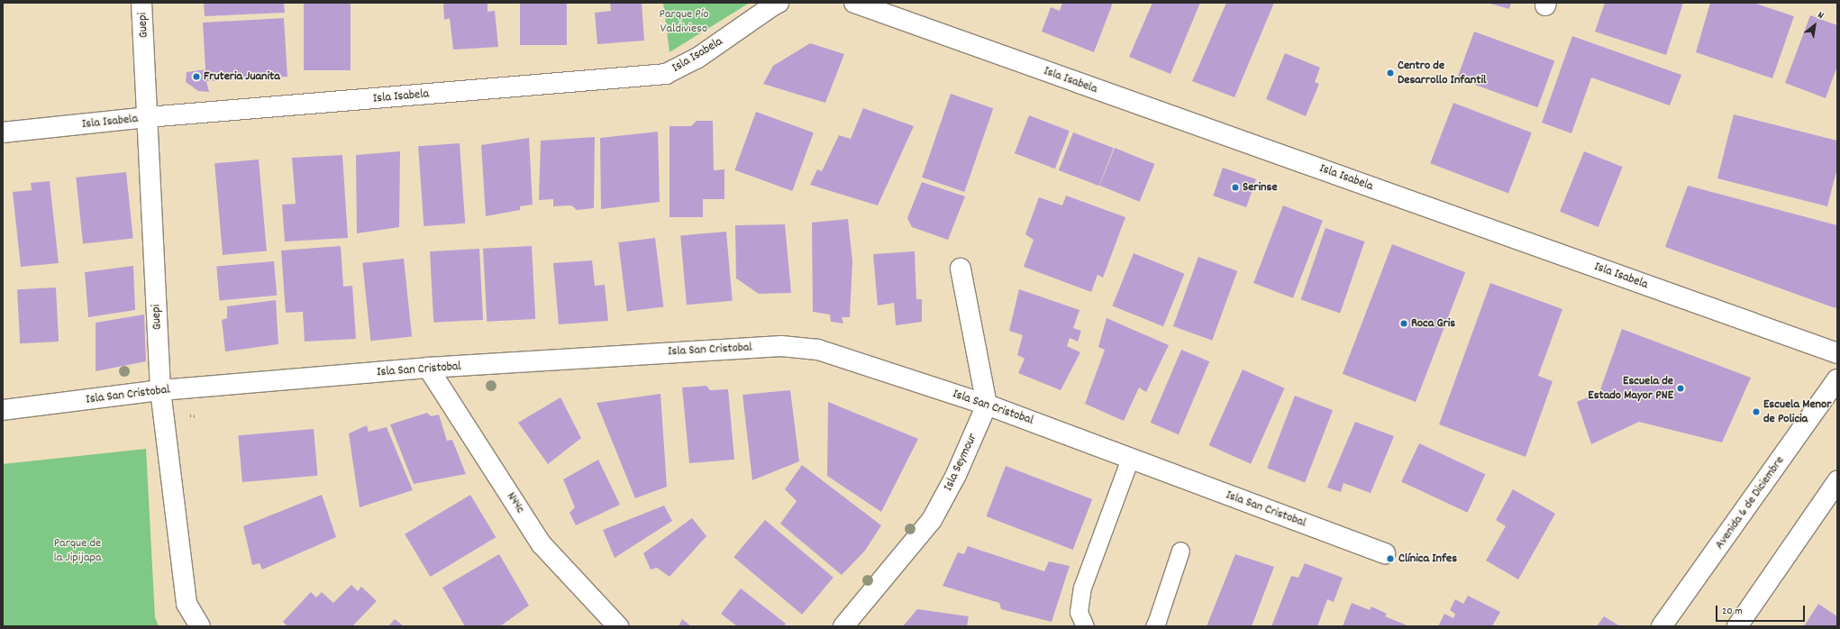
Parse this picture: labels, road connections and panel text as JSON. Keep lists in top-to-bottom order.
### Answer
{
  "streets": {
    "street": [
      "Guepi",
      "Isla Isabela",
      "Isla San Cristobal",
      "Isla Seymour",
      "N44c",
      "Avenida 6 de Diciembre"
    ]
  },
  "crossings": [
    ["Guepi", "Isla Isabela"],
    ["Guepi", "Isla San Cristobal"],
    ["Isla San Cristobal", "Isla Seymour"],
    ["Isla San Cristobal", "N44c"]
  ],
  "parks": ["Parque Pío Valdivieso", "Parque de la Jipijapa"],
  "places": [
    "Centro de Desarrollo Infantil",
    "Fruteria Juanita",
    "Serinse",
    "Roca Gris",
    "Escuela de Estado Mayor PNE",
    "Escuela Menor de Policia",
    "Clínica Infes"
  ],
  "scale_bar": "20 m",
  "north": "top right"
}
